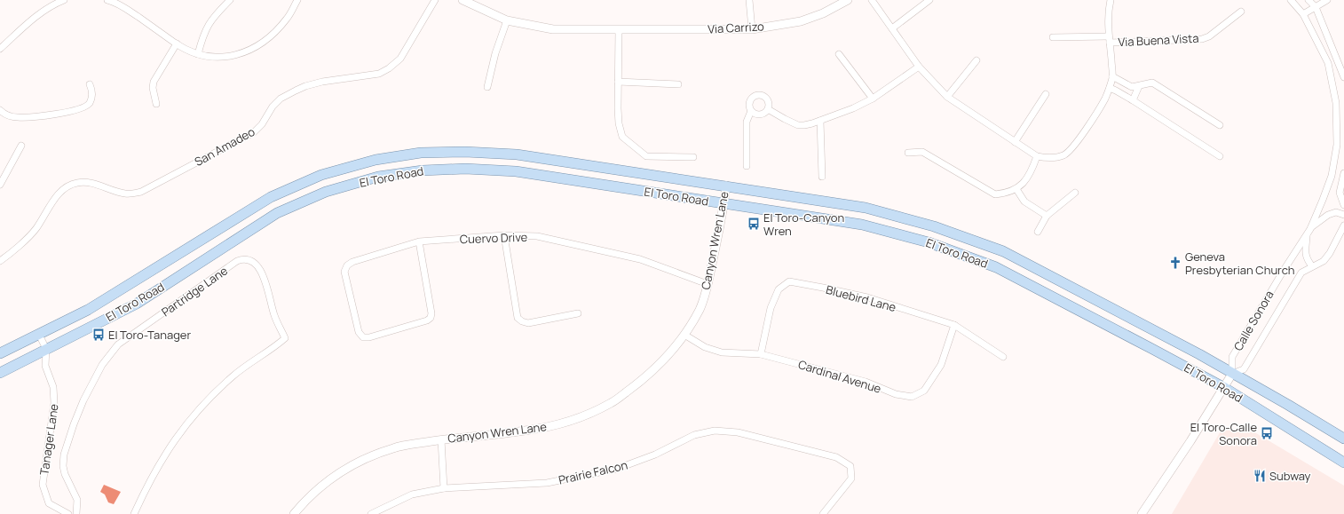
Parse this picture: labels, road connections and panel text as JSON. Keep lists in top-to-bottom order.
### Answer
{
  "streets": {
    "main road": ["El Toro Road"],
    "street": [
      "Via Carrizo",
      "Via Buena Vista",
      "San Amadeo",
      "Cuervo Drive",
      "Canyon Wren Lane",
      "Partridge Lane",
      "Bluebird Lane",
      "Calle Sonora",
      "Cardinal Avenue",
      "Tanager Lane",
      "Prairie Falcon"
    ]
  },
  "crossings": [
    ["El Toro Road", "Canyon Wren Lane"],
    ["El Toro Road", "Calle Sonora"],
    ["El Toro Road", "Tanager Lane"],
    ["Cuervo Drive", "Canyon Wren Lane"],
    ["Canyon Wren Lane", "Cardinal Avenue"],
    ["Bluebird Lane", "Cardinal Avenue"]
  ],
  "places": {
    "bus stop": ["El Toro-Canyon Wren", "El Toro-Tanager", "El Toro-Calle Sonora"],
    "church": ["Geneva Presbyterian Church"],
    "restaurant": ["Subway"]
  }
}
